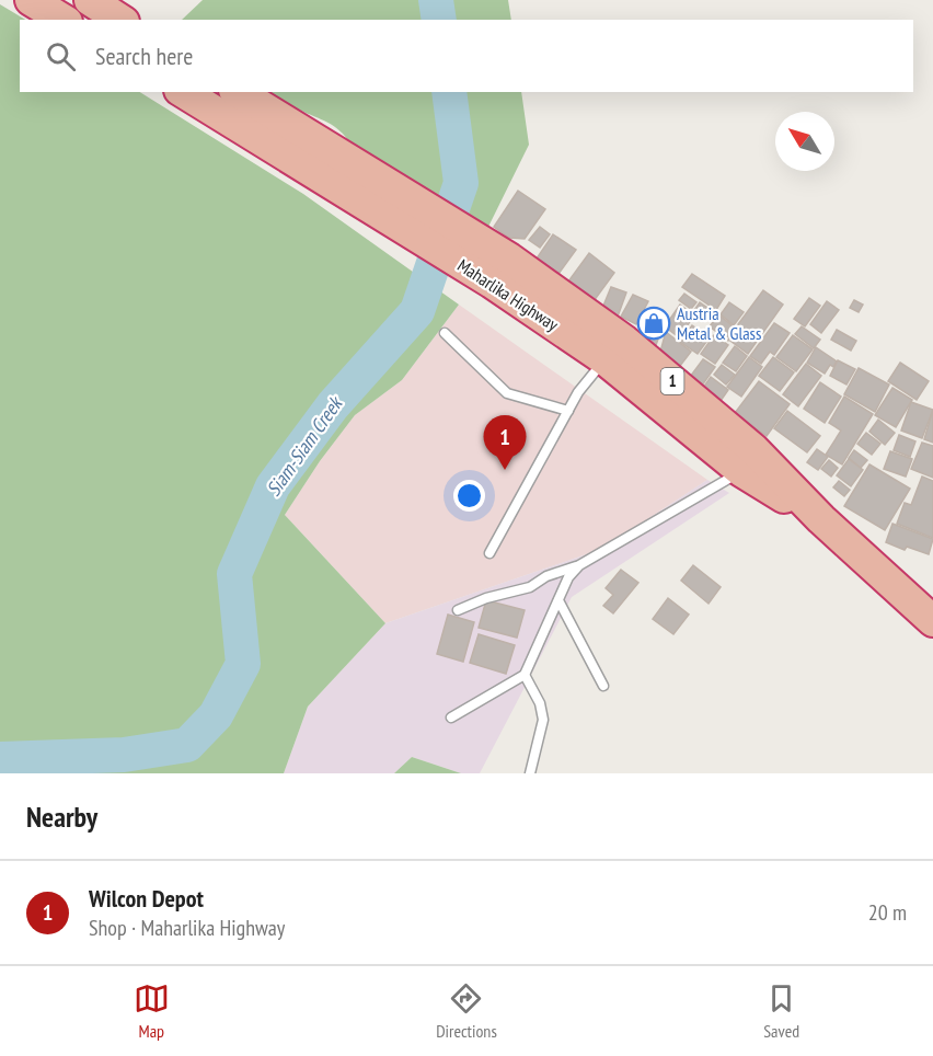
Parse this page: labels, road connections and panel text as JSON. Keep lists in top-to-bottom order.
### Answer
{
  "streets": {
    "highway": ["Maharlika Highway", "1"]
  },
  "water": ["Siam-Siam Creek"],
  "places": {
    "shop": ["Austria Metal & Glass"]
  },
  "north": "top left",
  "page": {
    "search": "Search here",
    "pins": "1",
    "heading": "Nearby",
    "list": [
      {
        "mark": "1",
        "name": "Wilcon Depot",
        "note": "Shop · Maharlika Highway",
        "value": "20 m"
      }
    ],
    "nav": ["Map", "Directions", "Saved"]
  }
}
